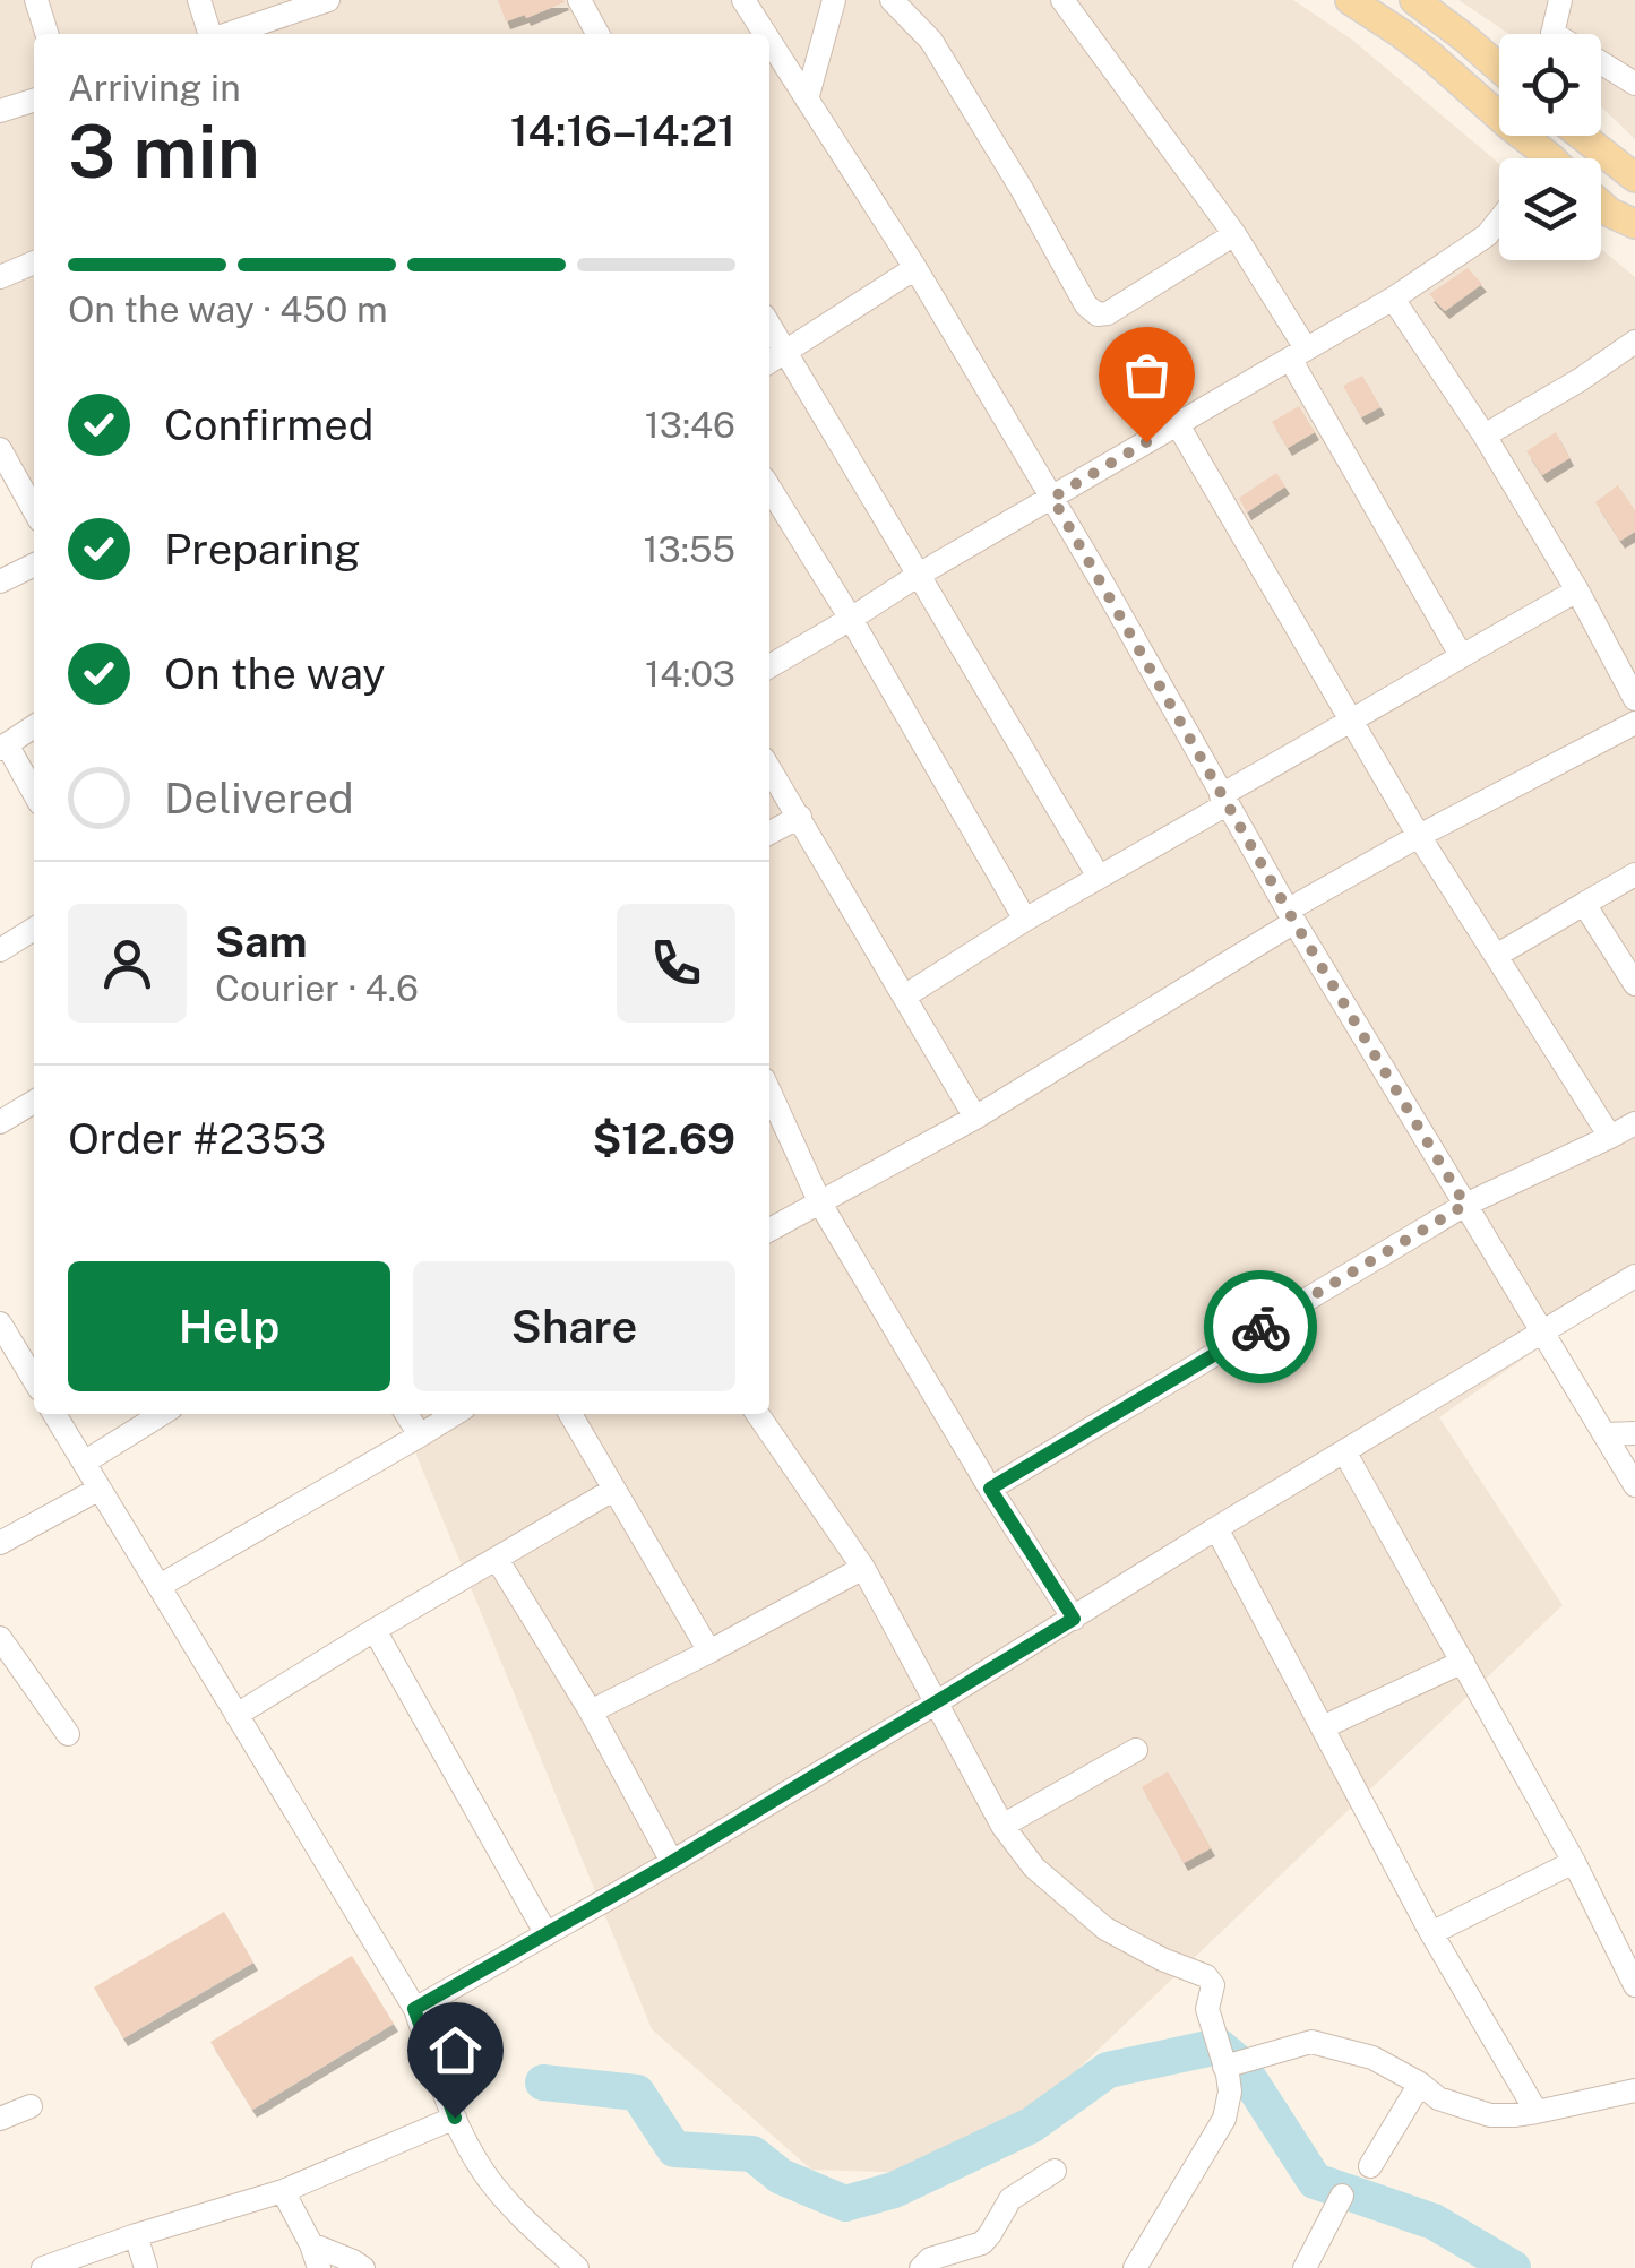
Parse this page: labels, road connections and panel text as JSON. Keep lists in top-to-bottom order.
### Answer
{
  "page": {
    "heading": ["3 min", "Arriving in", "14:16–14:21"],
    "panel": [
      "Sam",
      "Courier · 4.6",
      "Order #2353",
      "$12.69"
    ],
    "bar": "On the way · 450 m",
    "list": [
      ["Confirmed", "13:46"],
      ["Preparing", "13:55"],
      ["On the way", "14:03"],
      "Delivered"
    ],
    "buttons": ["Help", "Share"]
  }
}
